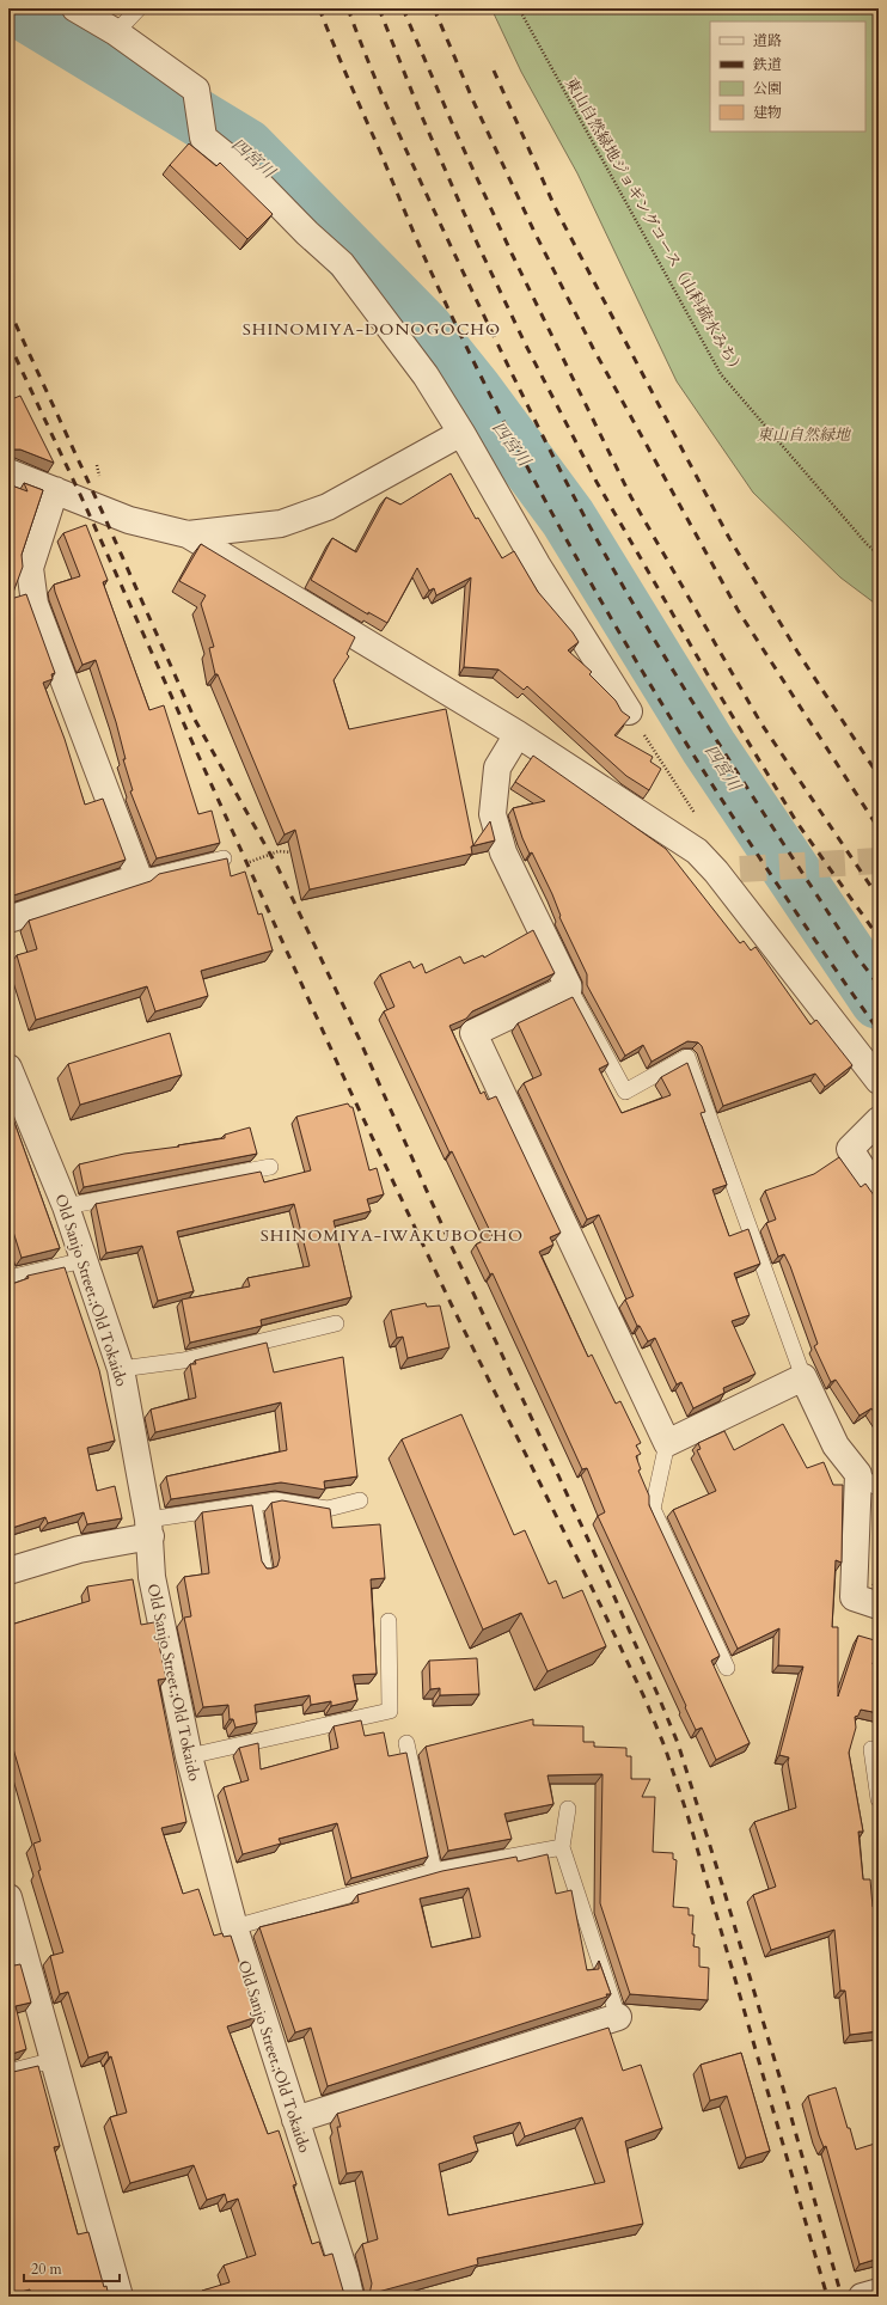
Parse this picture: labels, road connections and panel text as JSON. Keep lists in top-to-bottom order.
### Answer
{
  "streets": {
    "street": ["Old Sanjo Street.;Old Tokaido"],
    "path": ["東山自然緑地ジョギングコース（山科疏水みち）"]
  },
  "districts": ["SHINOMIYA-DONOGOCHO", "SHINOMIYA-IWAKUBOCHO"],
  "water": ["四宮川"],
  "parks": ["東山自然緑地"],
  "legend": [
    "道路",
    "鉄道",
    "公園",
    "建物"
  ],
  "scale_bar": "20 m"
}
